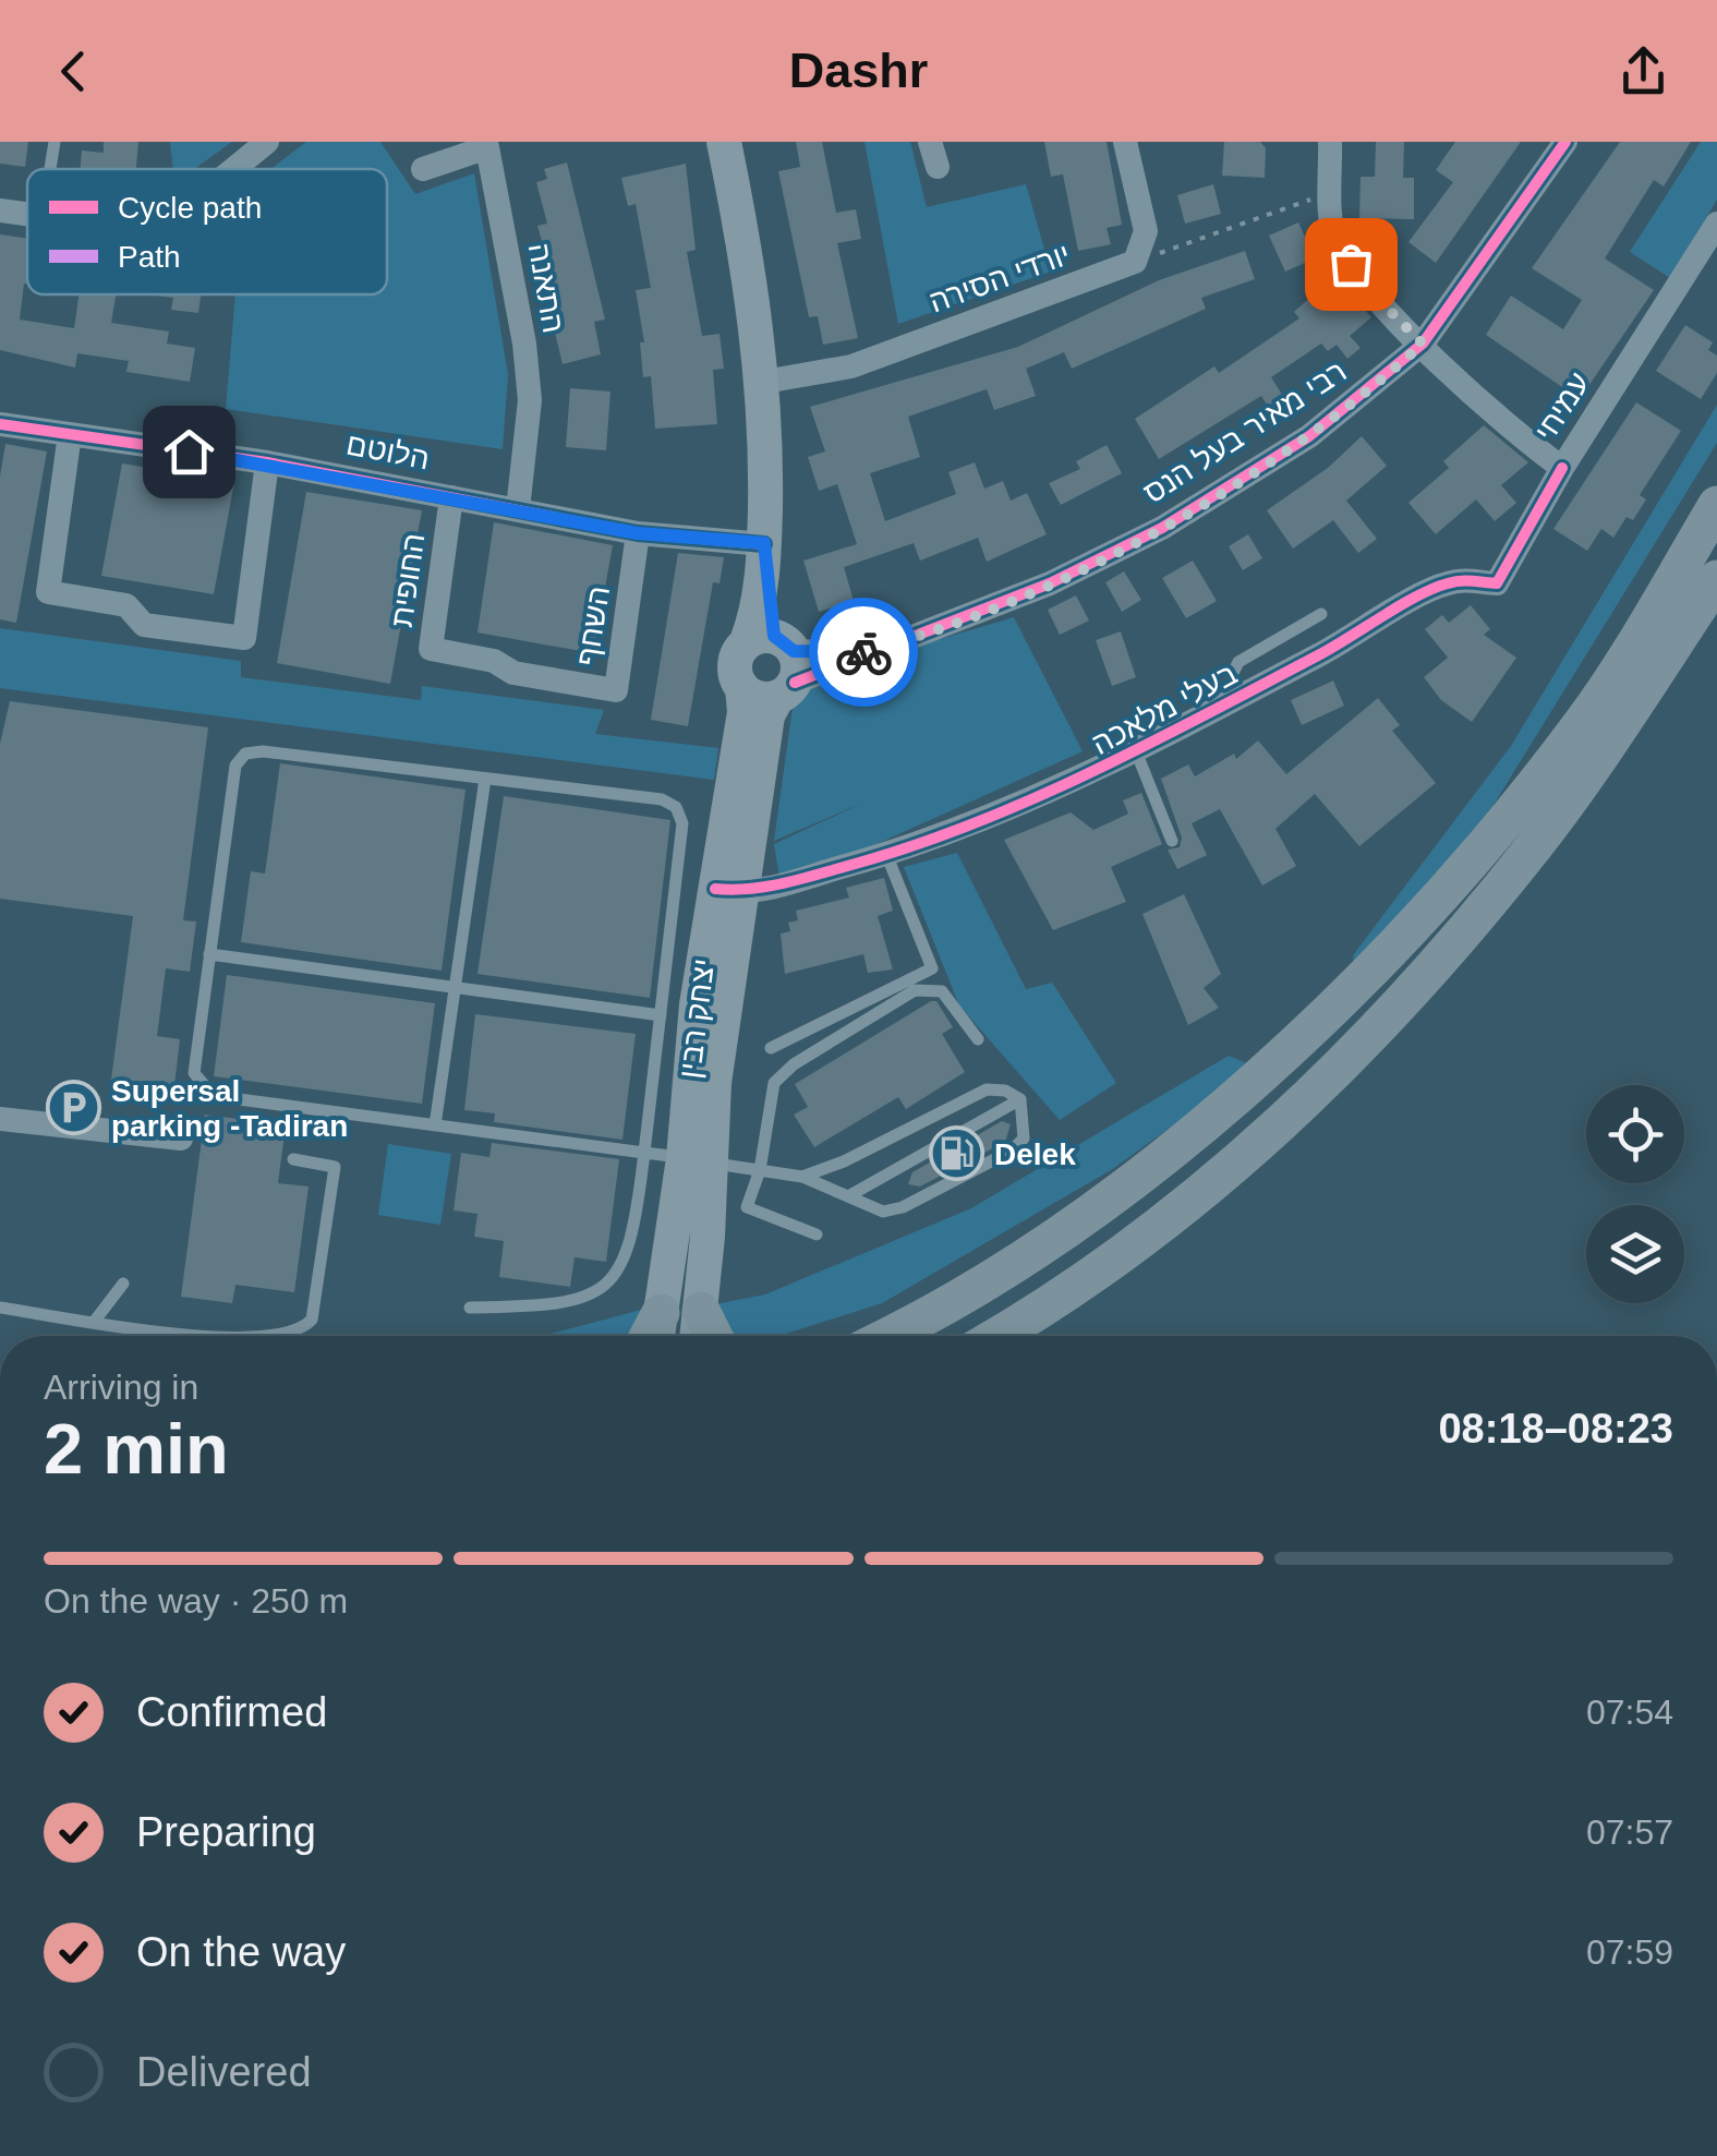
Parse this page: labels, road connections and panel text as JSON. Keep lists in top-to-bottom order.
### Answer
{
  "streets": {
    "street": [
      "יורדי הסירה",
      "התאנה",
      "עמיחי",
      "רבי מאיר בעל הנס",
      "הלוטם",
      "החופית",
      "השחף",
      "בעלי מלאכה",
      "יצחק רבין"
    ]
  },
  "crossings": [
    ["יורדי הסירה", "יצחק רבין"],
    ["התאנה", "הלוטם"],
    ["עמיחי", "רבי מאיר בעל הנס"],
    ["עמיחי", "בעלי מלאכה"],
    ["רבי מאיר בעל הנס", "יצחק רבין"],
    ["הלוטם", "החופית"],
    ["הלוטם", "השחף"],
    ["הלוטם", "יצחק רבין"],
    ["החופית", "השחף"],
    ["בעלי מלאכה", "יצחק רבין"]
  ],
  "places": {
    "parking": ["Supersal parking -Tadiran"],
    "fuel station": ["Delek"]
  },
  "legend": ["Cycle path", "Path"],
  "page": {
    "header": "Dashr",
    "heading": ["2 min", "Arriving in", "08:18–08:23"],
    "bar": "On the way · 250 m",
    "list": [
      ["Confirmed", "07:54"],
      ["Preparing", "07:57"],
      ["On the way", "07:59"],
      "Delivered"
    ]
  }
}
